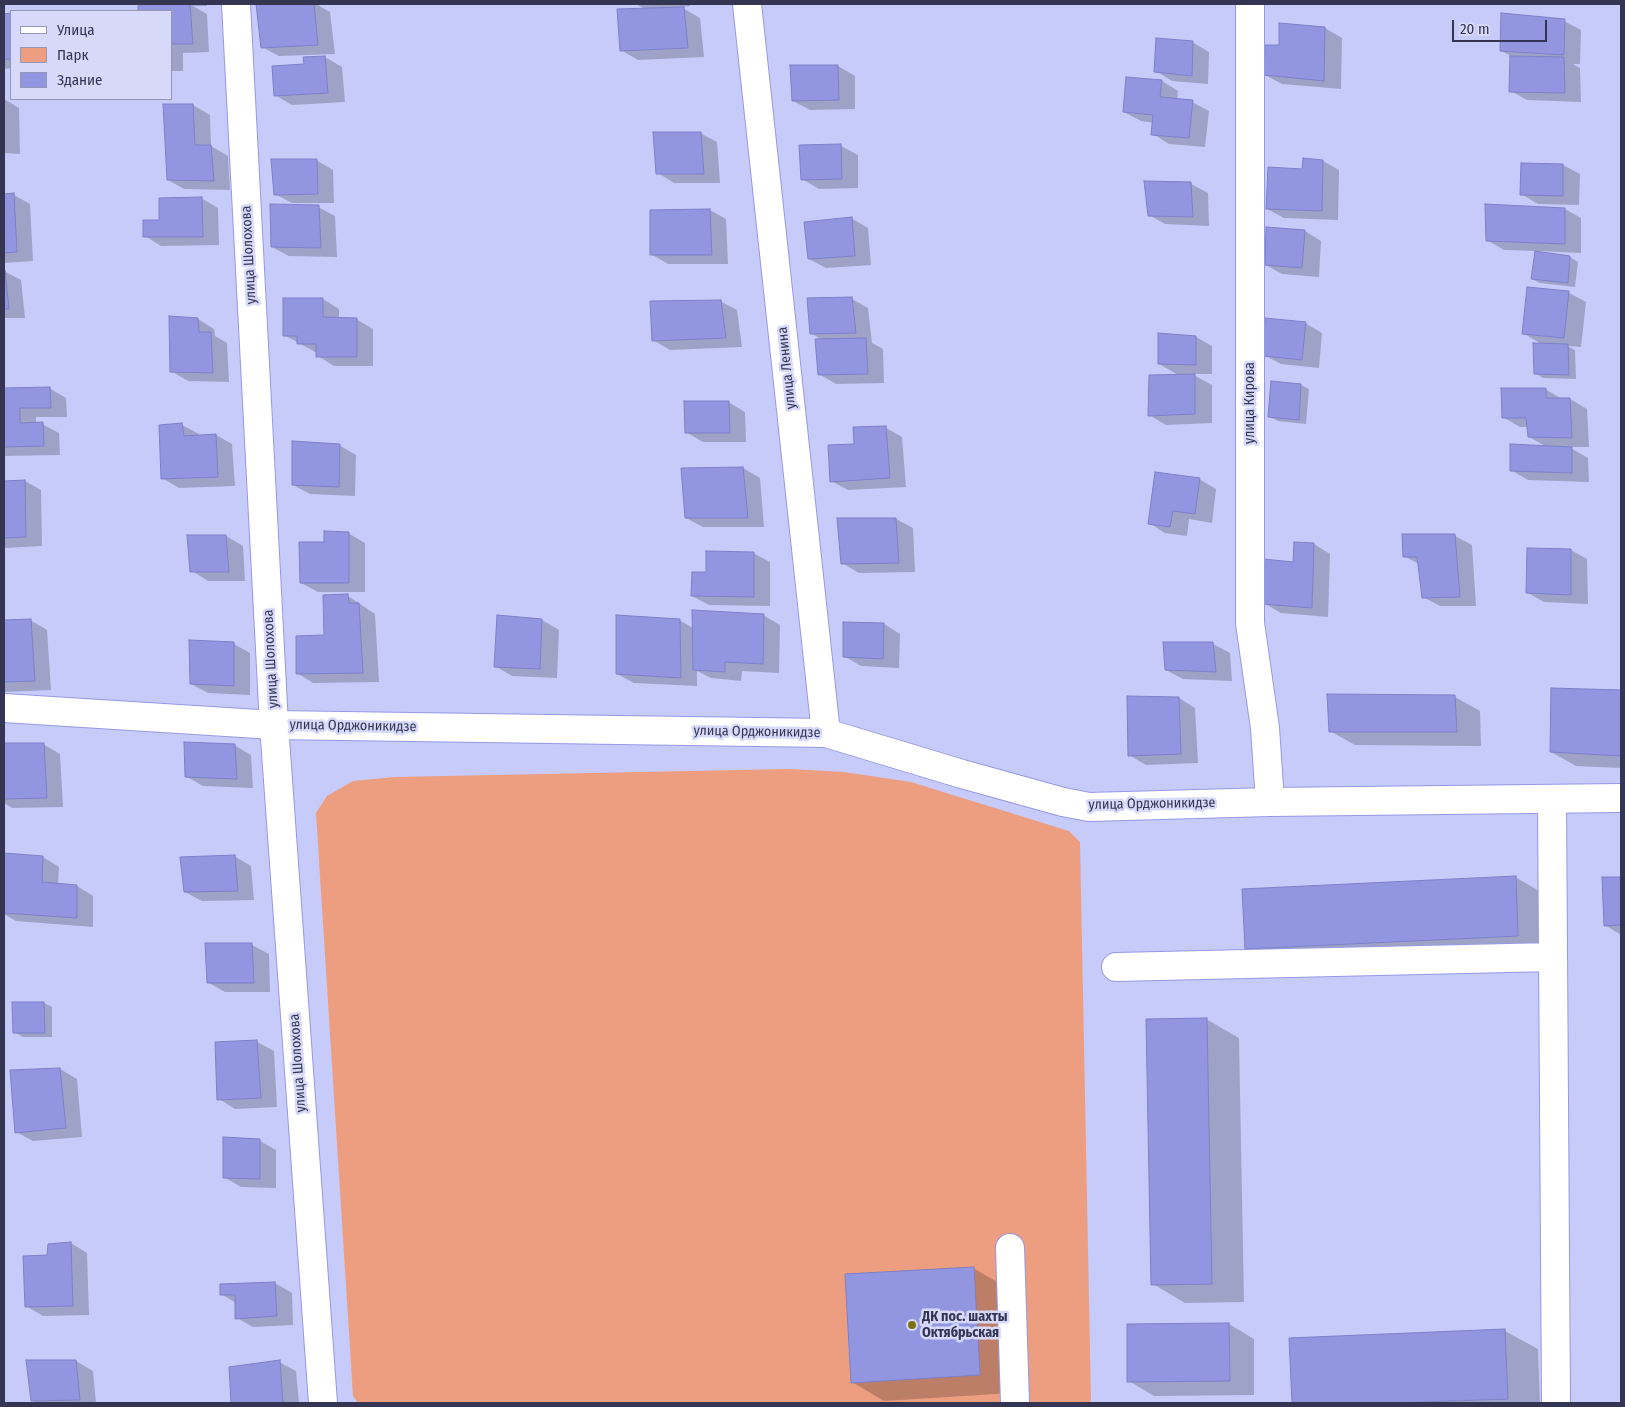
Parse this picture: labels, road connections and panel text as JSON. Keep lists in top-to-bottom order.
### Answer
{
  "streets": {
    "street": [
      "улица Шолохова",
      "улица Ленина",
      "улица Кирова",
      "улица Орджоникидзе"
    ]
  },
  "crossings": [
    ["улица Шолохова", "улица Орджоникидзе"],
    ["улица Ленина", "улица Орджоникидзе"],
    ["улица Кирова", "улица Орджоникидзе"]
  ],
  "places": ["ДК пос. шахты Октябрьская"],
  "legend": ["Улица", "Парк", "Здание"],
  "scale_bar": "20 m"
}
